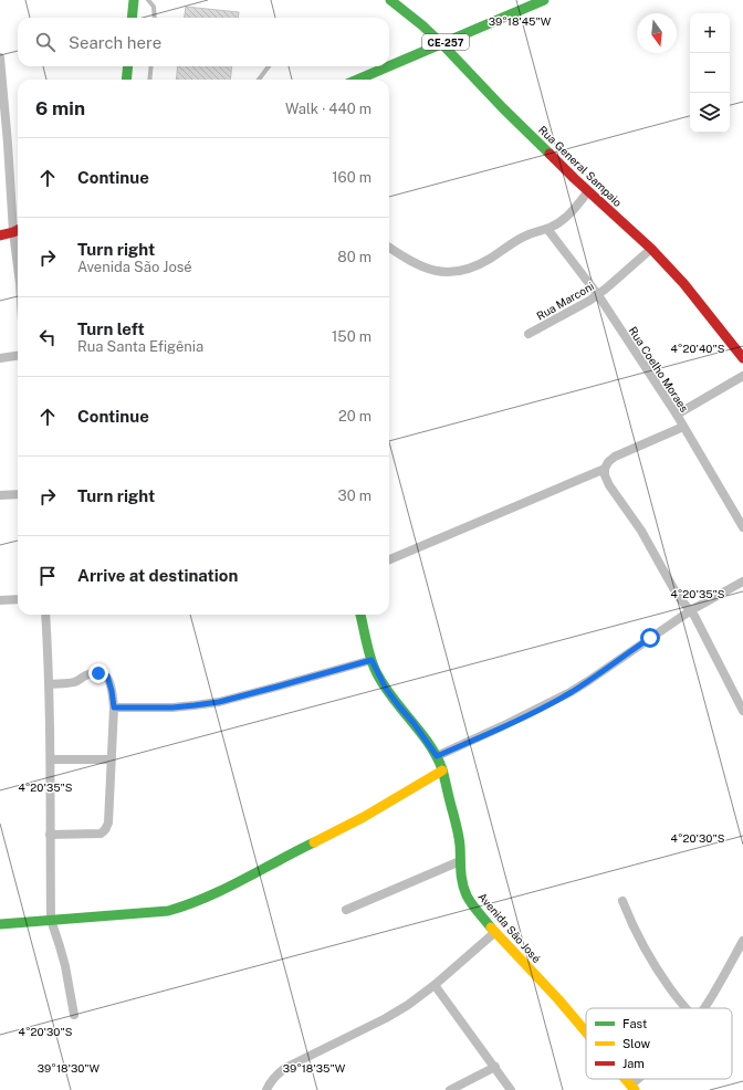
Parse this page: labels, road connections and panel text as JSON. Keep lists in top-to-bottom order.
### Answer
{
  "streets": {
    "street": [
      "CE-257",
      "Rua General Sampaio",
      "Rua Marconi",
      "Rua Coelho Moraes",
      "Avenida São José"
    ]
  },
  "crossings": [
    ["CE-257", "Rua General Sampaio"],
    ["Rua General Sampaio", "Rua Marconi"],
    ["Rua Marconi", "Rua Coelho Moraes"]
  ],
  "legend": ["Fast", "Slow", "Jam"],
  "north": "bottom",
  "page": {
    "map_buttons": ["+", "−"],
    "search": "Search here",
    "heading": ["6 min", "Walk · 440 m"],
    "list": [
      ["Continue", "160 m"],
      ["Turn right", "Avenida São José", "80 m"],
      ["Turn left", "Rua Santa Efigênia", "150 m"],
      ["Continue", "20 m"],
      ["Turn right", "30 m"],
      "Arrive at destination"
    ]
  },
  "coordinates": [
    "39°18'45\"W",
    "4°20'40\"S",
    "4°20'35\"S",
    "4°20'30\"S",
    "39°18'30\"W",
    "39°18'35\"W"
  ]
}
